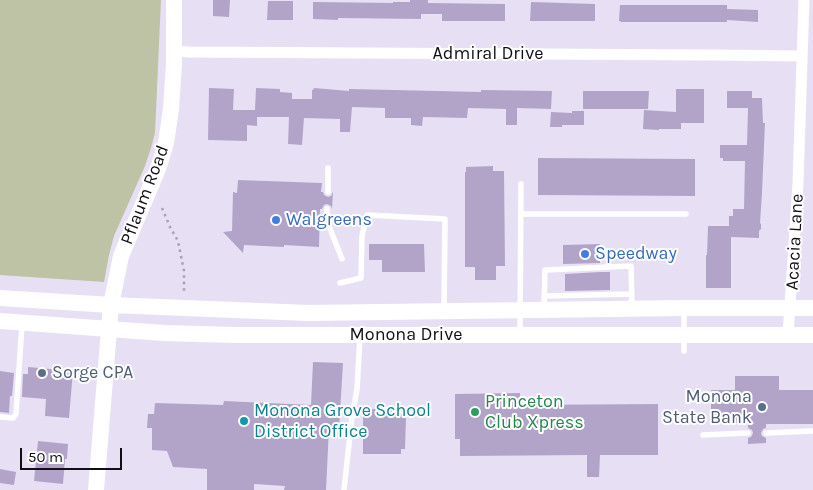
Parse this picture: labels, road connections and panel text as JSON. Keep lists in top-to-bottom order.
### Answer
{
  "streets": {
    "street": [
      "Admiral Drive",
      "Pflaum Road",
      "Acacia Lane",
      "Monona Drive"
    ]
  },
  "crossings": [
    ["Admiral Drive", "Pflaum Road"],
    ["Admiral Drive", "Acacia Lane"],
    ["Pflaum Road", "Monona Drive"],
    ["Acacia Lane", "Monona Drive"]
  ],
  "places": [
    "Walgreens",
    "Speedway",
    "Sorge CPA",
    "Monona State Bank",
    "Princeton Club Xpress",
    "Monona Grove School District Office"
  ],
  "scale_bar": "50 m"
}
